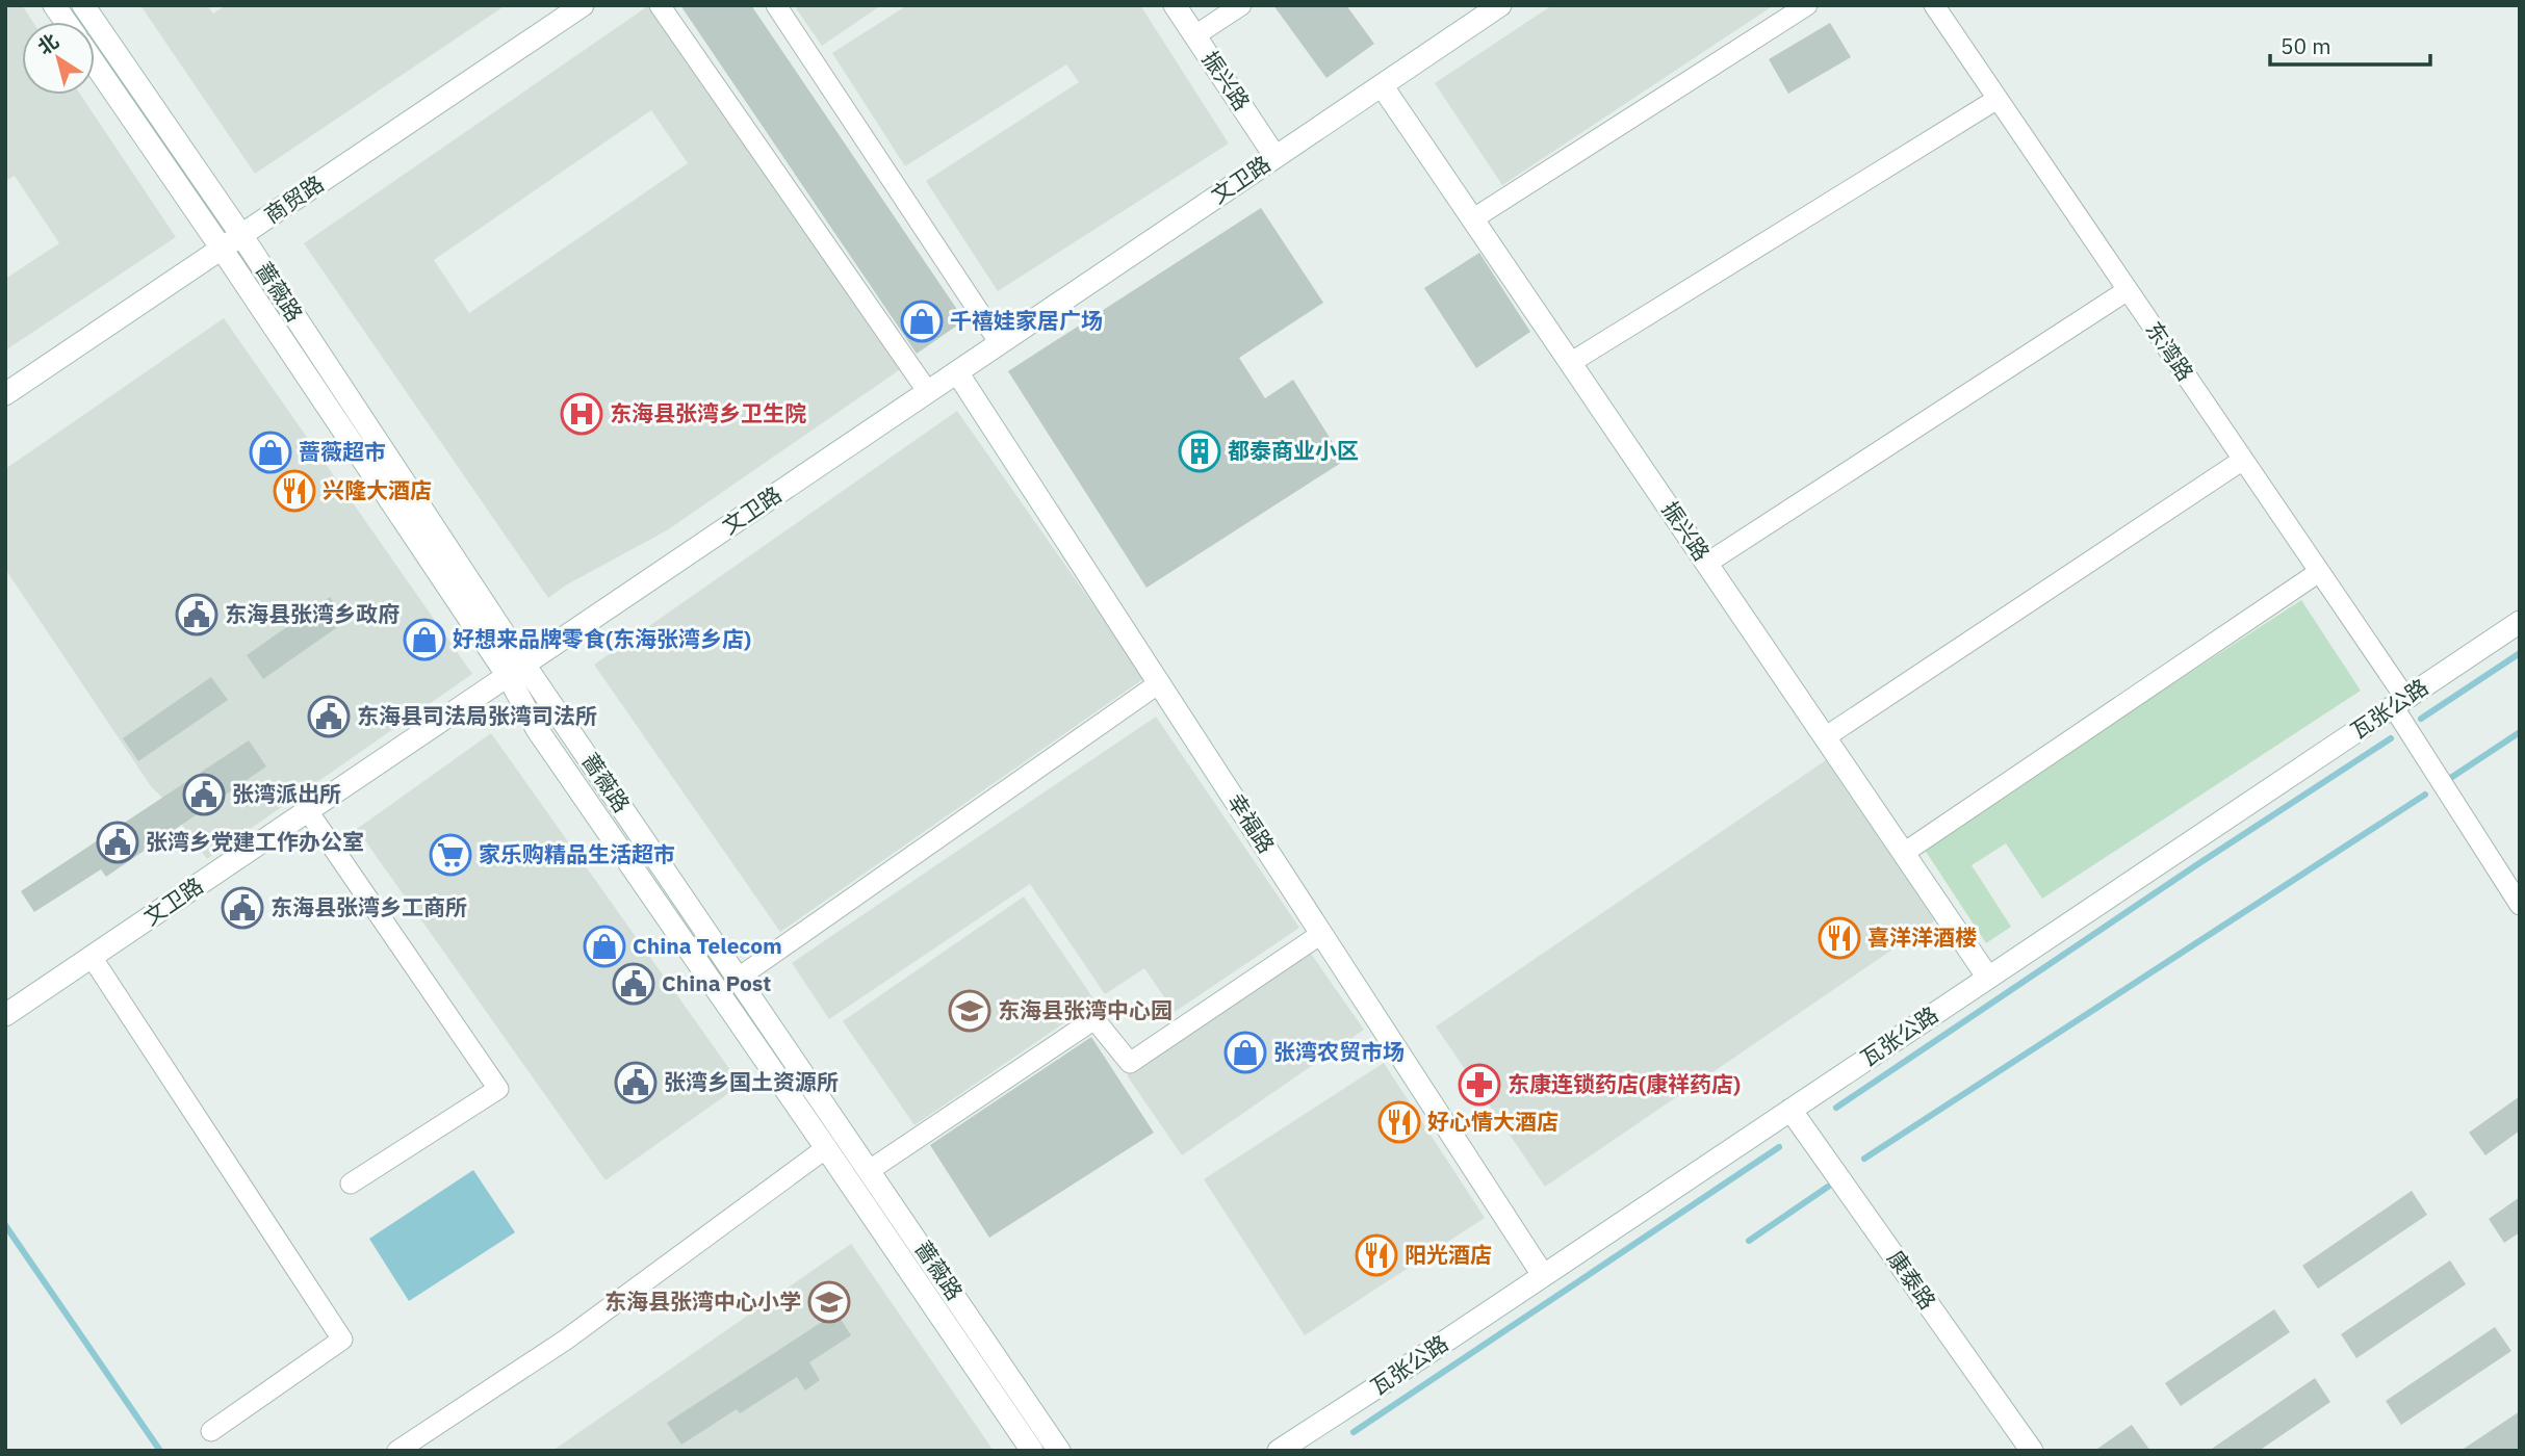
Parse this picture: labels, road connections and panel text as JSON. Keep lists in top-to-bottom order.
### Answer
{
  "streets": {
    "street": [
      "振兴路",
      "文卫路",
      "商贸路",
      "蔷薇路",
      "东湾路",
      "瓦张公路",
      "幸福路",
      "康泰路"
    ]
  },
  "crossings": [
    ["振兴路", "文卫路"],
    ["振兴路", "瓦张公路"],
    ["文卫路", "蔷薇路"],
    ["文卫路", "幸福路"],
    ["商贸路", "蔷薇路"],
    ["东湾路", "瓦张公路"],
    ["瓦张公路", "幸福路"],
    ["瓦张公路", "康泰路"]
  ],
  "places": {
    "shop": [
      "千禧娃家居广场",
      "蔷薇超市",
      "好想来品牌零食(东海张湾乡店)",
      "China Telecom",
      "张湾农贸市场"
    ],
    "hospital": ["东海县张湾乡卫生院"],
    "building": ["都泰商业小区"],
    "restaurant": [
      "兴隆大酒店",
      "喜洋洋酒楼",
      "好心情大酒店",
      "阳光酒店"
    ],
    "public building": [
      "东海县张湾乡政府",
      "东海县司法局张湾司法所",
      "张湾派出所",
      "张湾乡党建工作办公室",
      "东海县张湾乡工商所",
      "China Post",
      "张湾乡国土资源所"
    ],
    "supermarket": ["家乐购精品生活超市"],
    "school or university": ["东海县张湾中心园", "东海县张湾中心小学"],
    "pharmacy": ["东康连锁药店(康祥药店)"]
  },
  "scale_bar": "50 m",
  "north": "top left"
}
